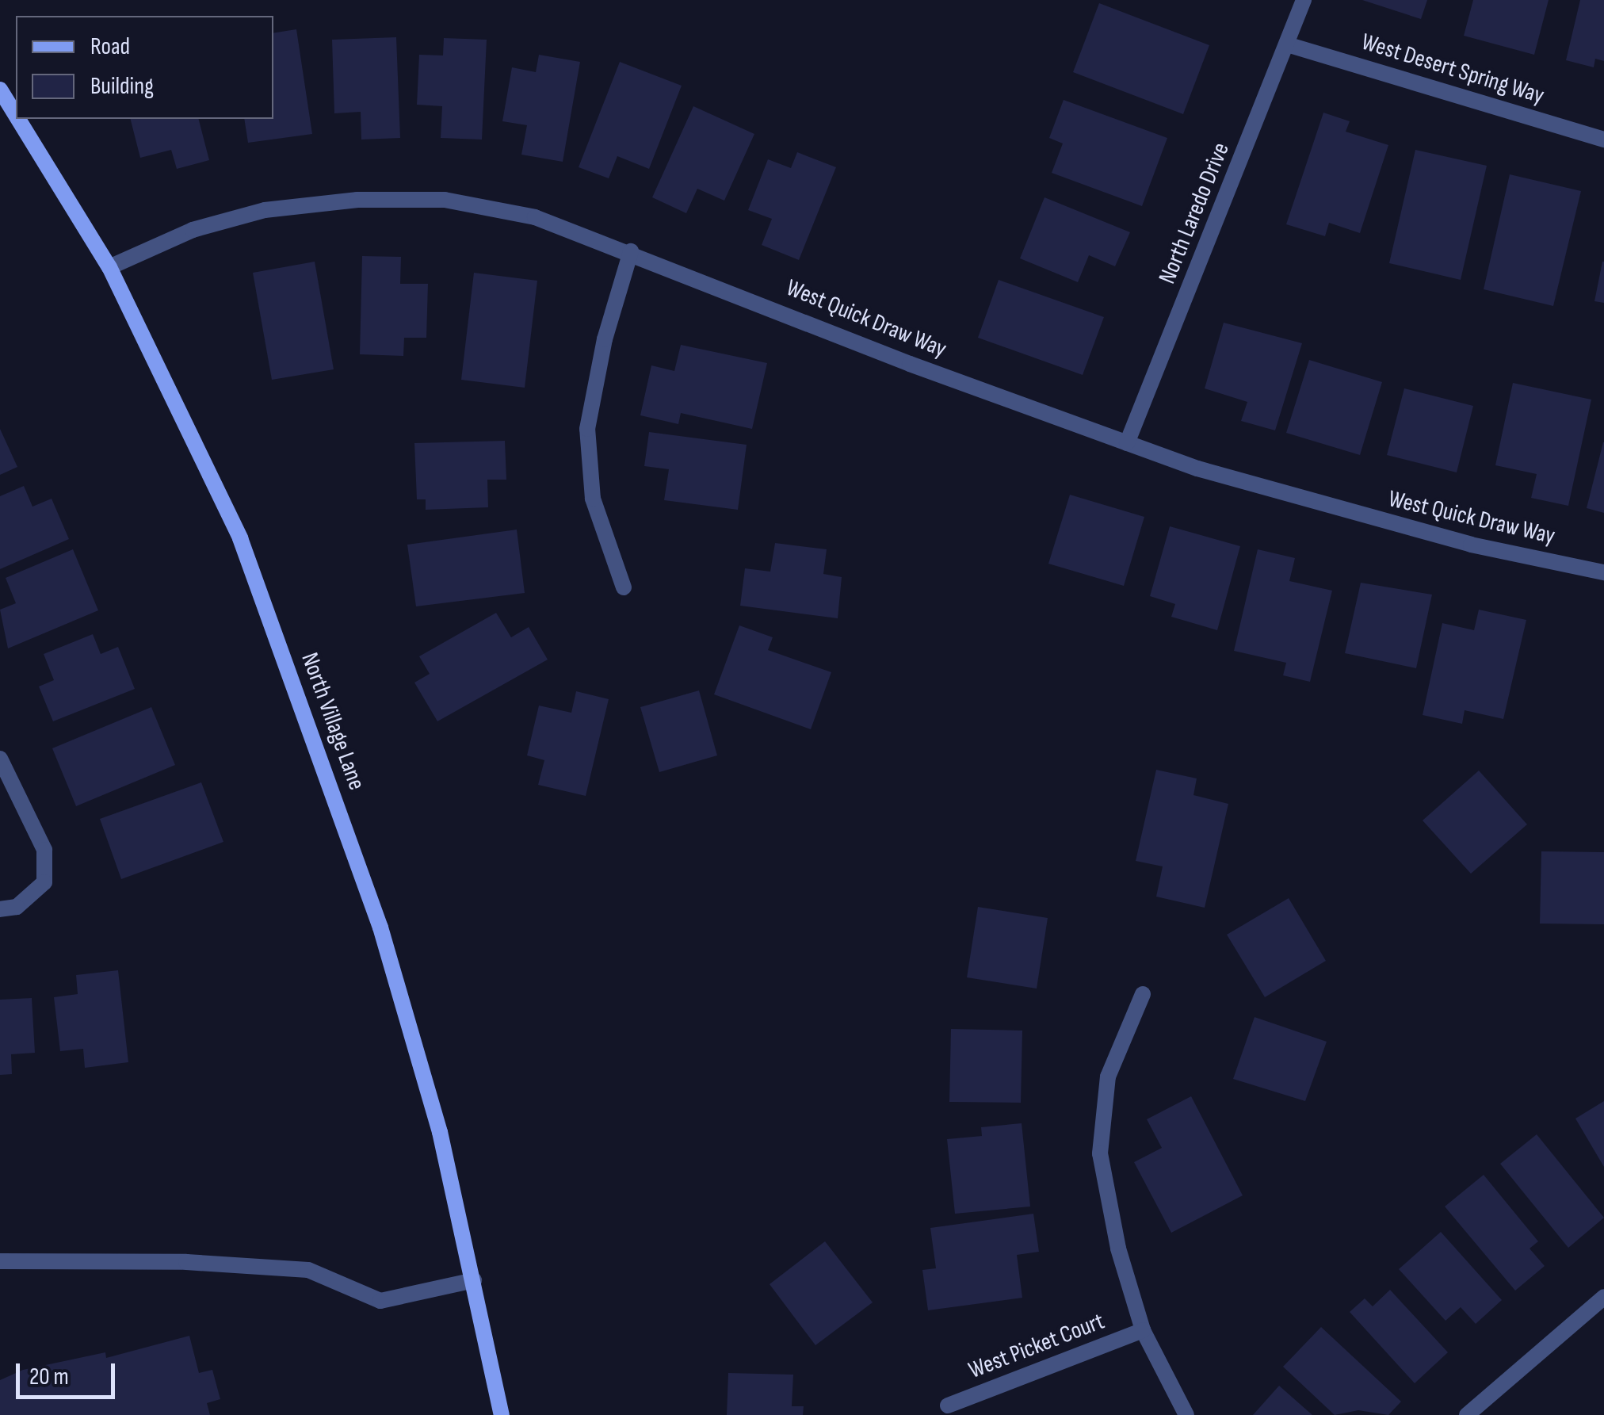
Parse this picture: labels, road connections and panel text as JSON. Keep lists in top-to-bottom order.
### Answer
{
  "streets": {
    "street": [
      "West Desert Spring Way",
      "North Laredo Drive",
      "West Quick Draw Way",
      "North Village Lane",
      "West Picket Court"
    ]
  },
  "crossings": [
    ["West Desert Spring Way", "North Laredo Drive"],
    ["North Laredo Drive", "West Quick Draw Way"],
    ["West Quick Draw Way", "North Village Lane"]
  ],
  "legend": ["Road", "Building"],
  "scale_bar": "20 m"
}
